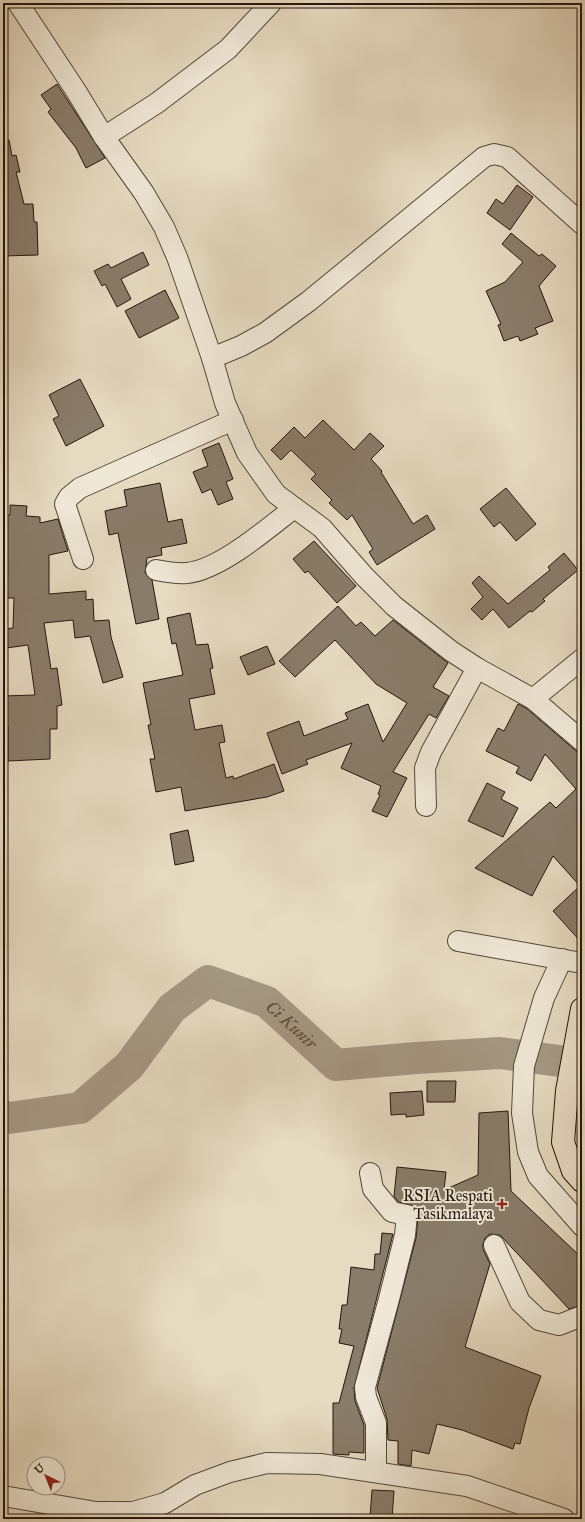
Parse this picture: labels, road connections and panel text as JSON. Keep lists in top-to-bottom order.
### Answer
{
  "water": ["Ci Kunir"],
  "places": {
    "health": ["RSIA Respati Tasikmalaya"]
  },
  "north": "top left"
}
